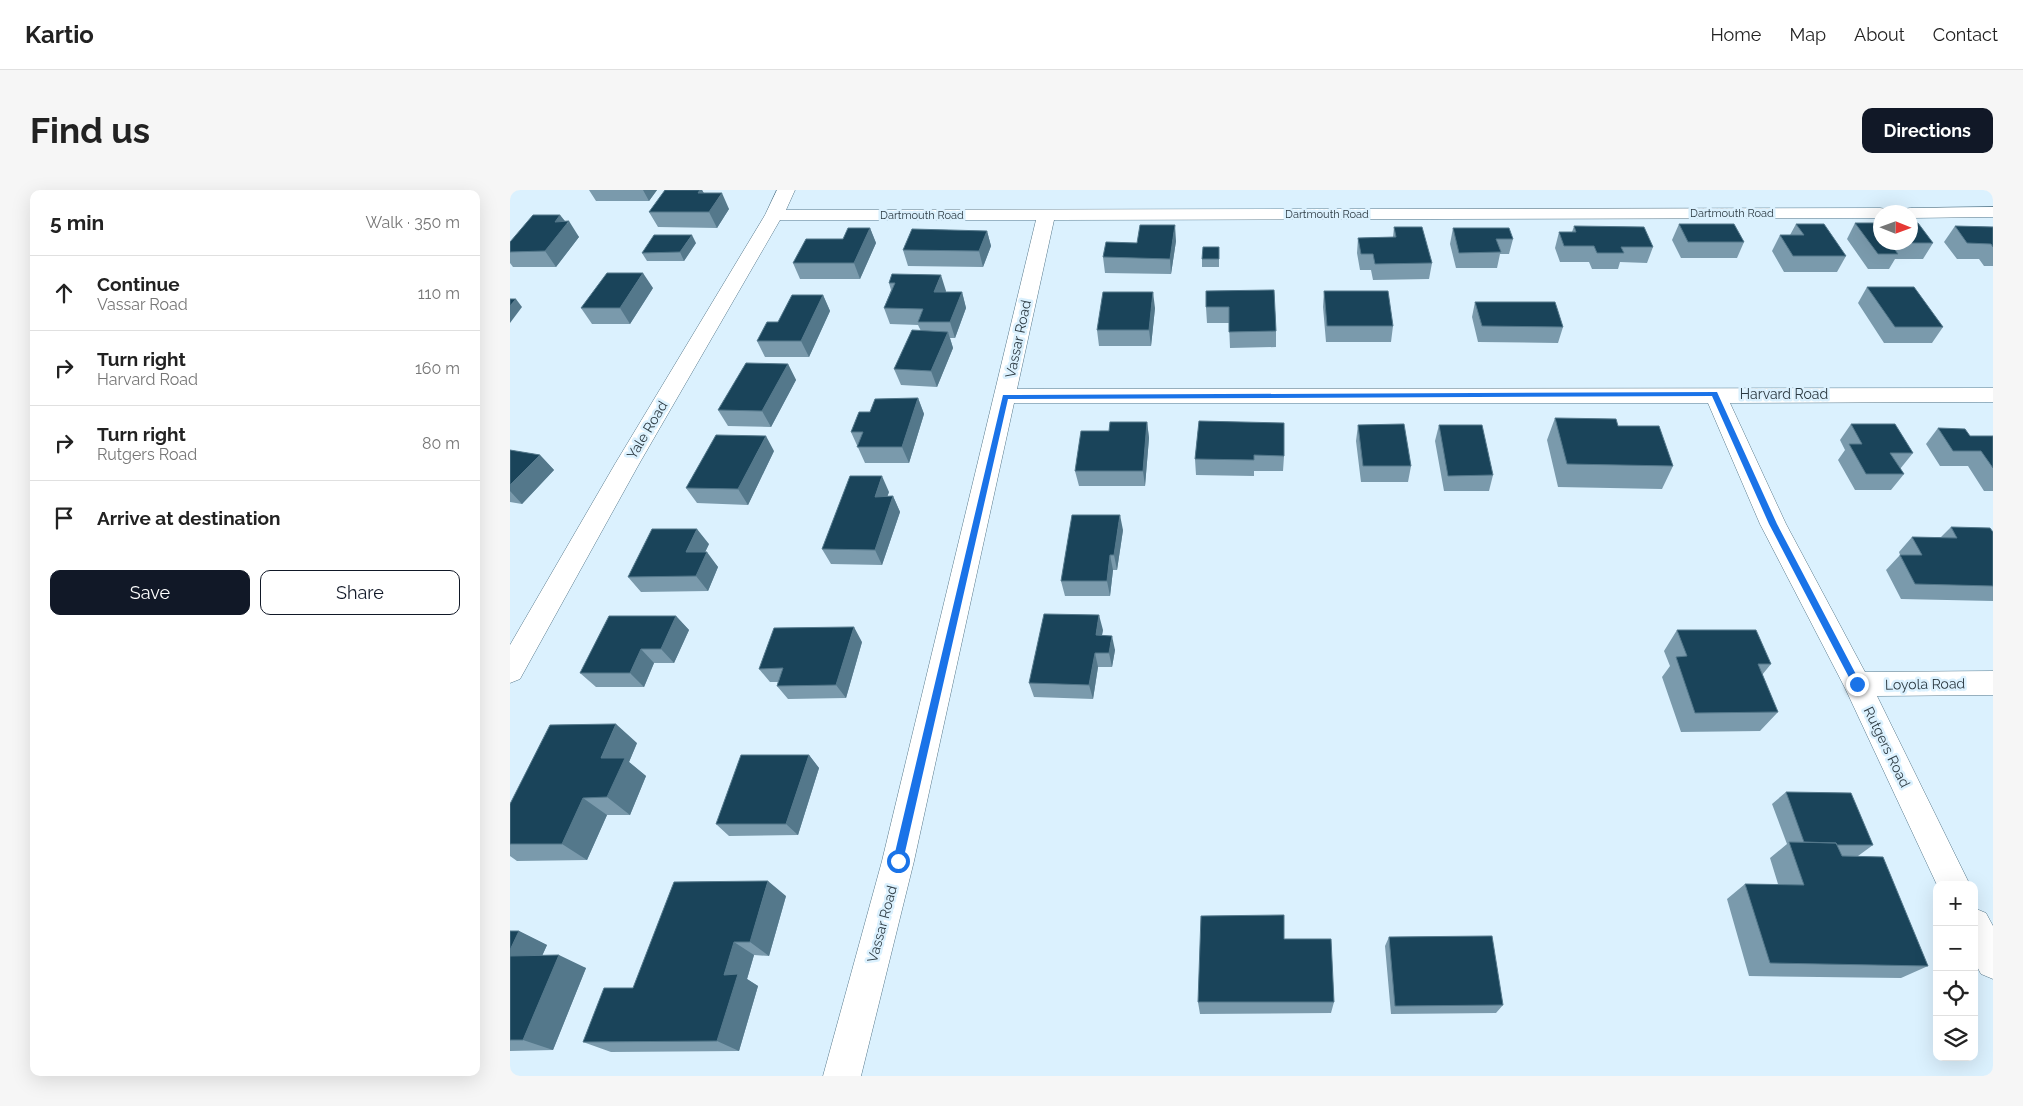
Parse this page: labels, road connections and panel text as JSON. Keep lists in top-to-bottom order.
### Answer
{
  "streets": {
    "street": [
      "Dartmouth Road",
      "Vassar Road",
      "Harvard Road",
      "Yale Road",
      "Loyola Road",
      "Rutgers Road"
    ]
  },
  "crossings": [
    ["Dartmouth Road", "Vassar Road"],
    ["Dartmouth Road", "Yale Road"],
    ["Vassar Road", "Harvard Road"],
    ["Harvard Road", "Rutgers Road"],
    ["Loyola Road", "Rutgers Road"]
  ],
  "north": "right",
  "page": {
    "header": "Kartio",
    "nav": [
      "Home",
      "Map",
      "About",
      "Contact"
    ],
    "buttons": [
      "Directions",
      ["Save", "Share"]
    ],
    "title": "Find us",
    "heading": ["5 min", "Walk · 350 m"],
    "list": [
      ["Continue", "Vassar Road", "110 m"],
      ["Turn right", "Harvard Road", "160 m"],
      ["Turn right", "Rutgers Road", "80 m"],
      "Arrive at destination"
    ],
    "map_buttons": ["+", "−"]
  }
}
